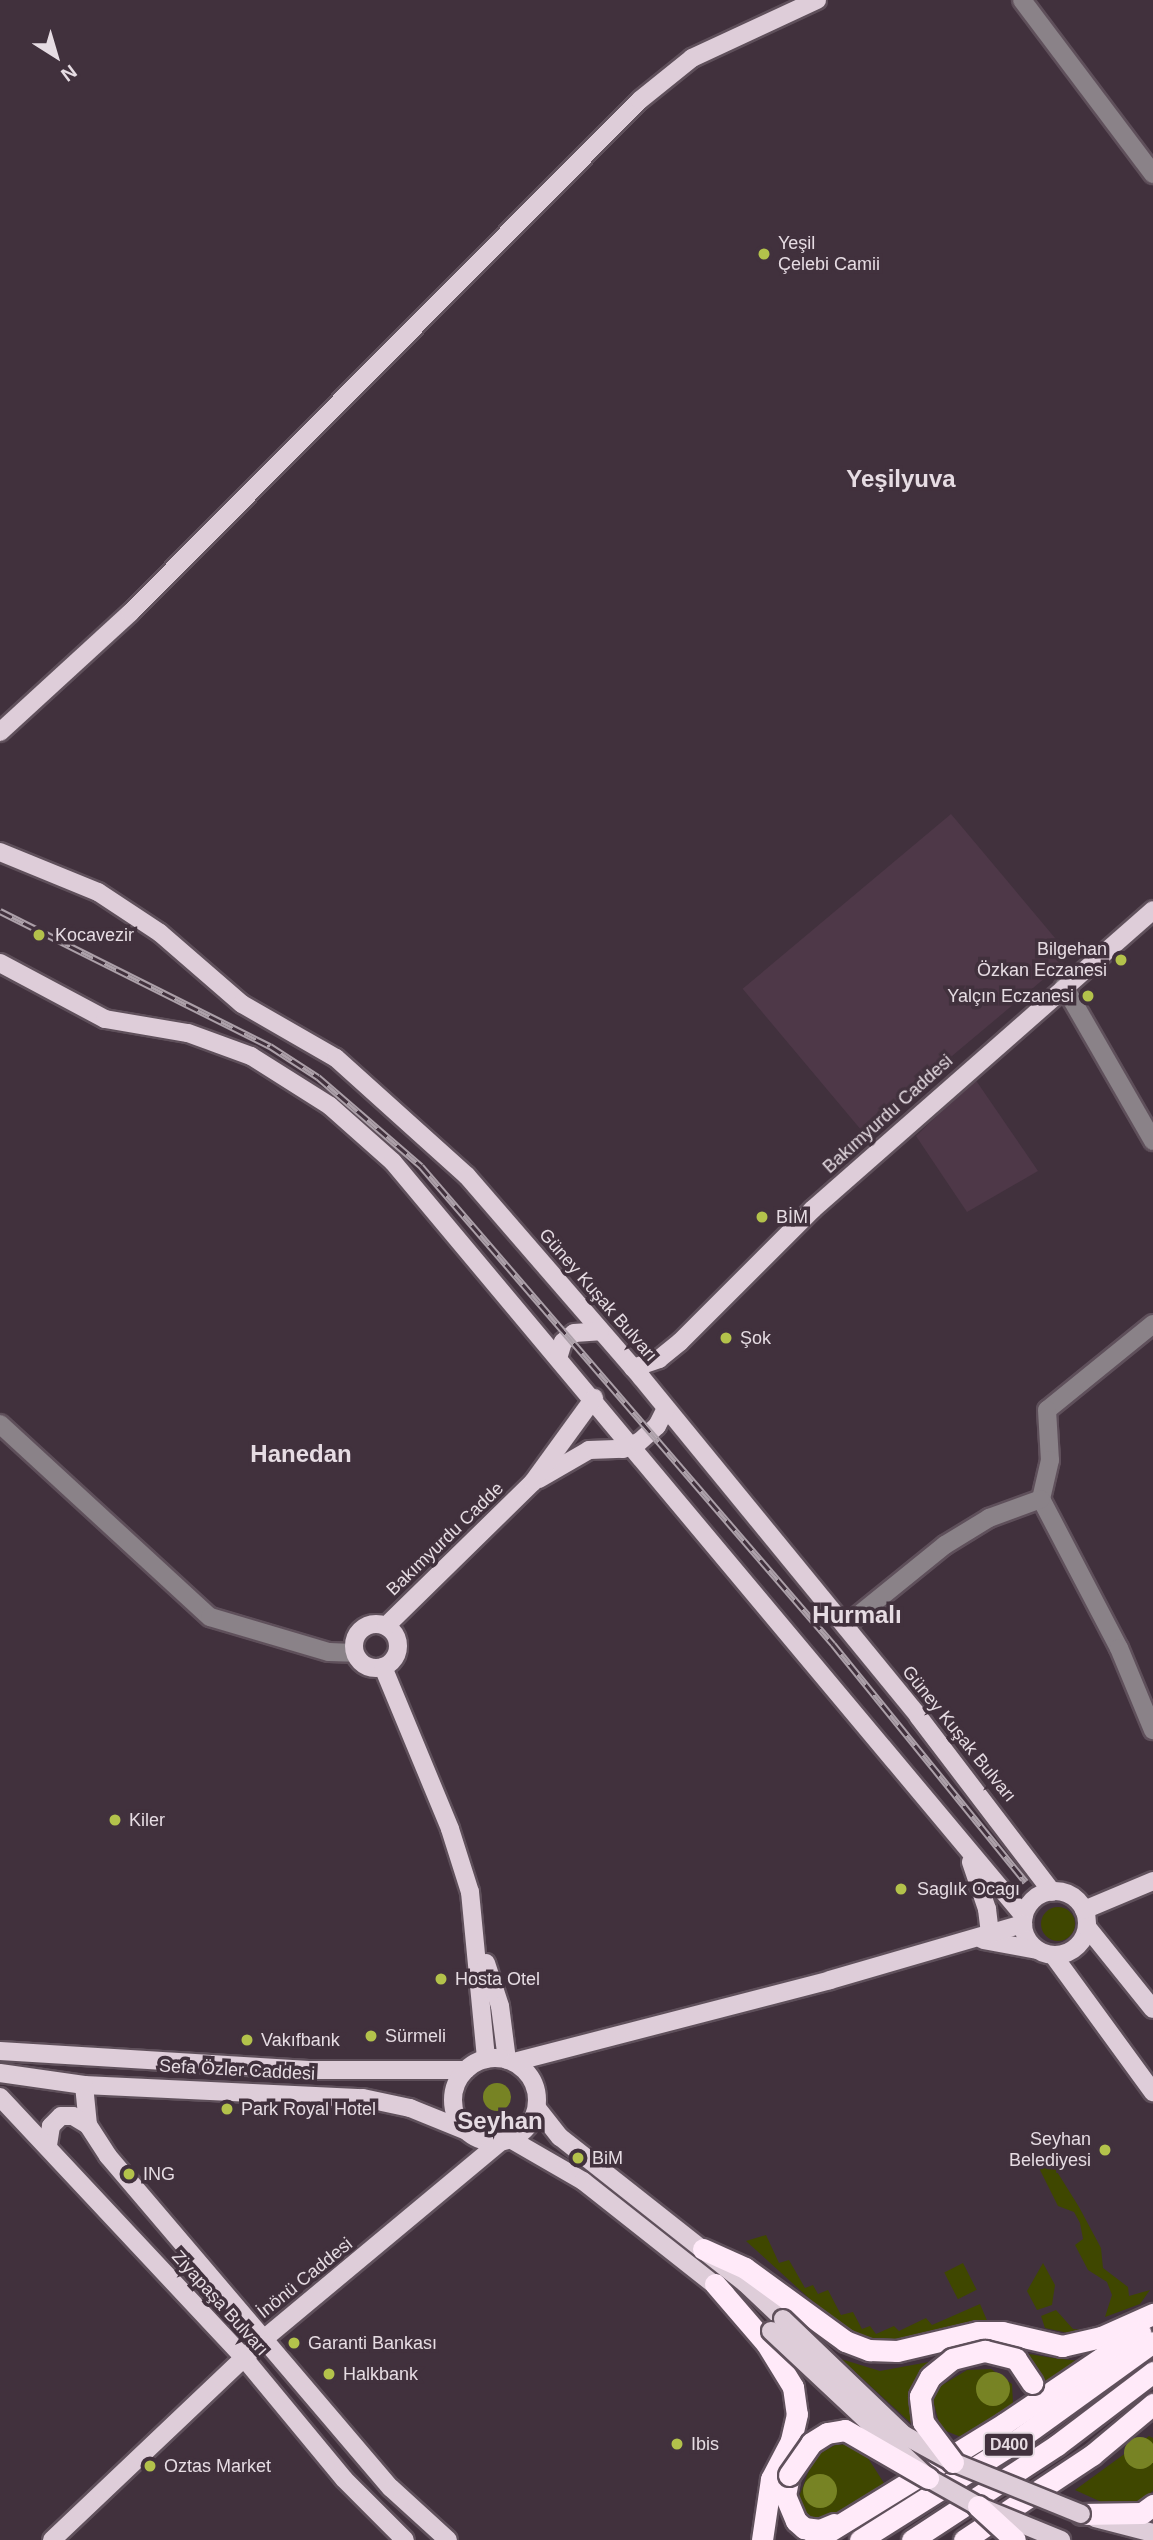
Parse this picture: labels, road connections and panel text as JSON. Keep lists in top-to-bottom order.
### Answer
{
  "streets": {
    "highway": ["D400"],
    "main road": [
      "Bakımyurdu Caddesi",
      "Güney Kuşak Bulvarı",
      "Bakımyurdu Cadde",
      "Sefa Özler Caddesi",
      "İnönü Caddesi",
      "Ziyapaşa Bulvarı"
    ]
  },
  "crossings": [
    ["Sefa Özler Caddesi", "İnönü Caddesi"],
    ["Sefa Özler Caddesi", "Ziyapaşa Bulvarı"],
    ["İnönü Caddesi", "Ziyapaşa Bulvarı"]
  ],
  "districts": [
    "Yeşilyuva",
    "Hanedan",
    "Hurmalı",
    "Seyhan"
  ],
  "places": [
    "Yeşil Çelebi Camii",
    "Kocavezir",
    "Bilgehan Özkan Eczanesi",
    "Yalçın Eczanesi",
    "BİM",
    "Şok",
    "Kiler",
    "Saglık Ocagı",
    "Hosta Otel",
    "Sürmeli",
    "Vakıfbank",
    "Park Royal Hotel",
    "Seyhan Belediyesi",
    "BiM",
    "ING",
    "Garanti Bankası",
    "Halkbank",
    "Ibis",
    "Oztas Market"
  ],
  "north": "bottom right"
}
